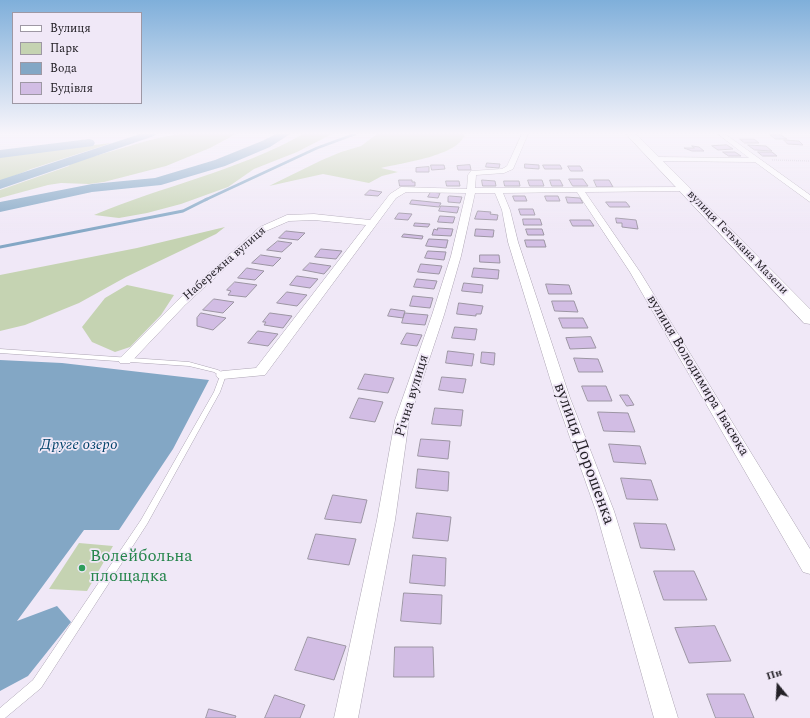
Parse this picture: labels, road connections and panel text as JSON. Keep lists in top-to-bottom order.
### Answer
{
  "streets": {
    "main road": ["вулиця Гетьмана Мазепи"],
    "street": [
      "Набережна вулиця",
      "вулиця Володимира Івасюка",
      "Річна вулиця",
      "вулиця Дорошенка"
    ]
  },
  "water": ["Друге озеро"],
  "places": ["Волейбольна площадка"],
  "legend": [
    "Вулиця",
    "Парк",
    "Вода",
    "Будівля"
  ],
  "north": "top"
}
